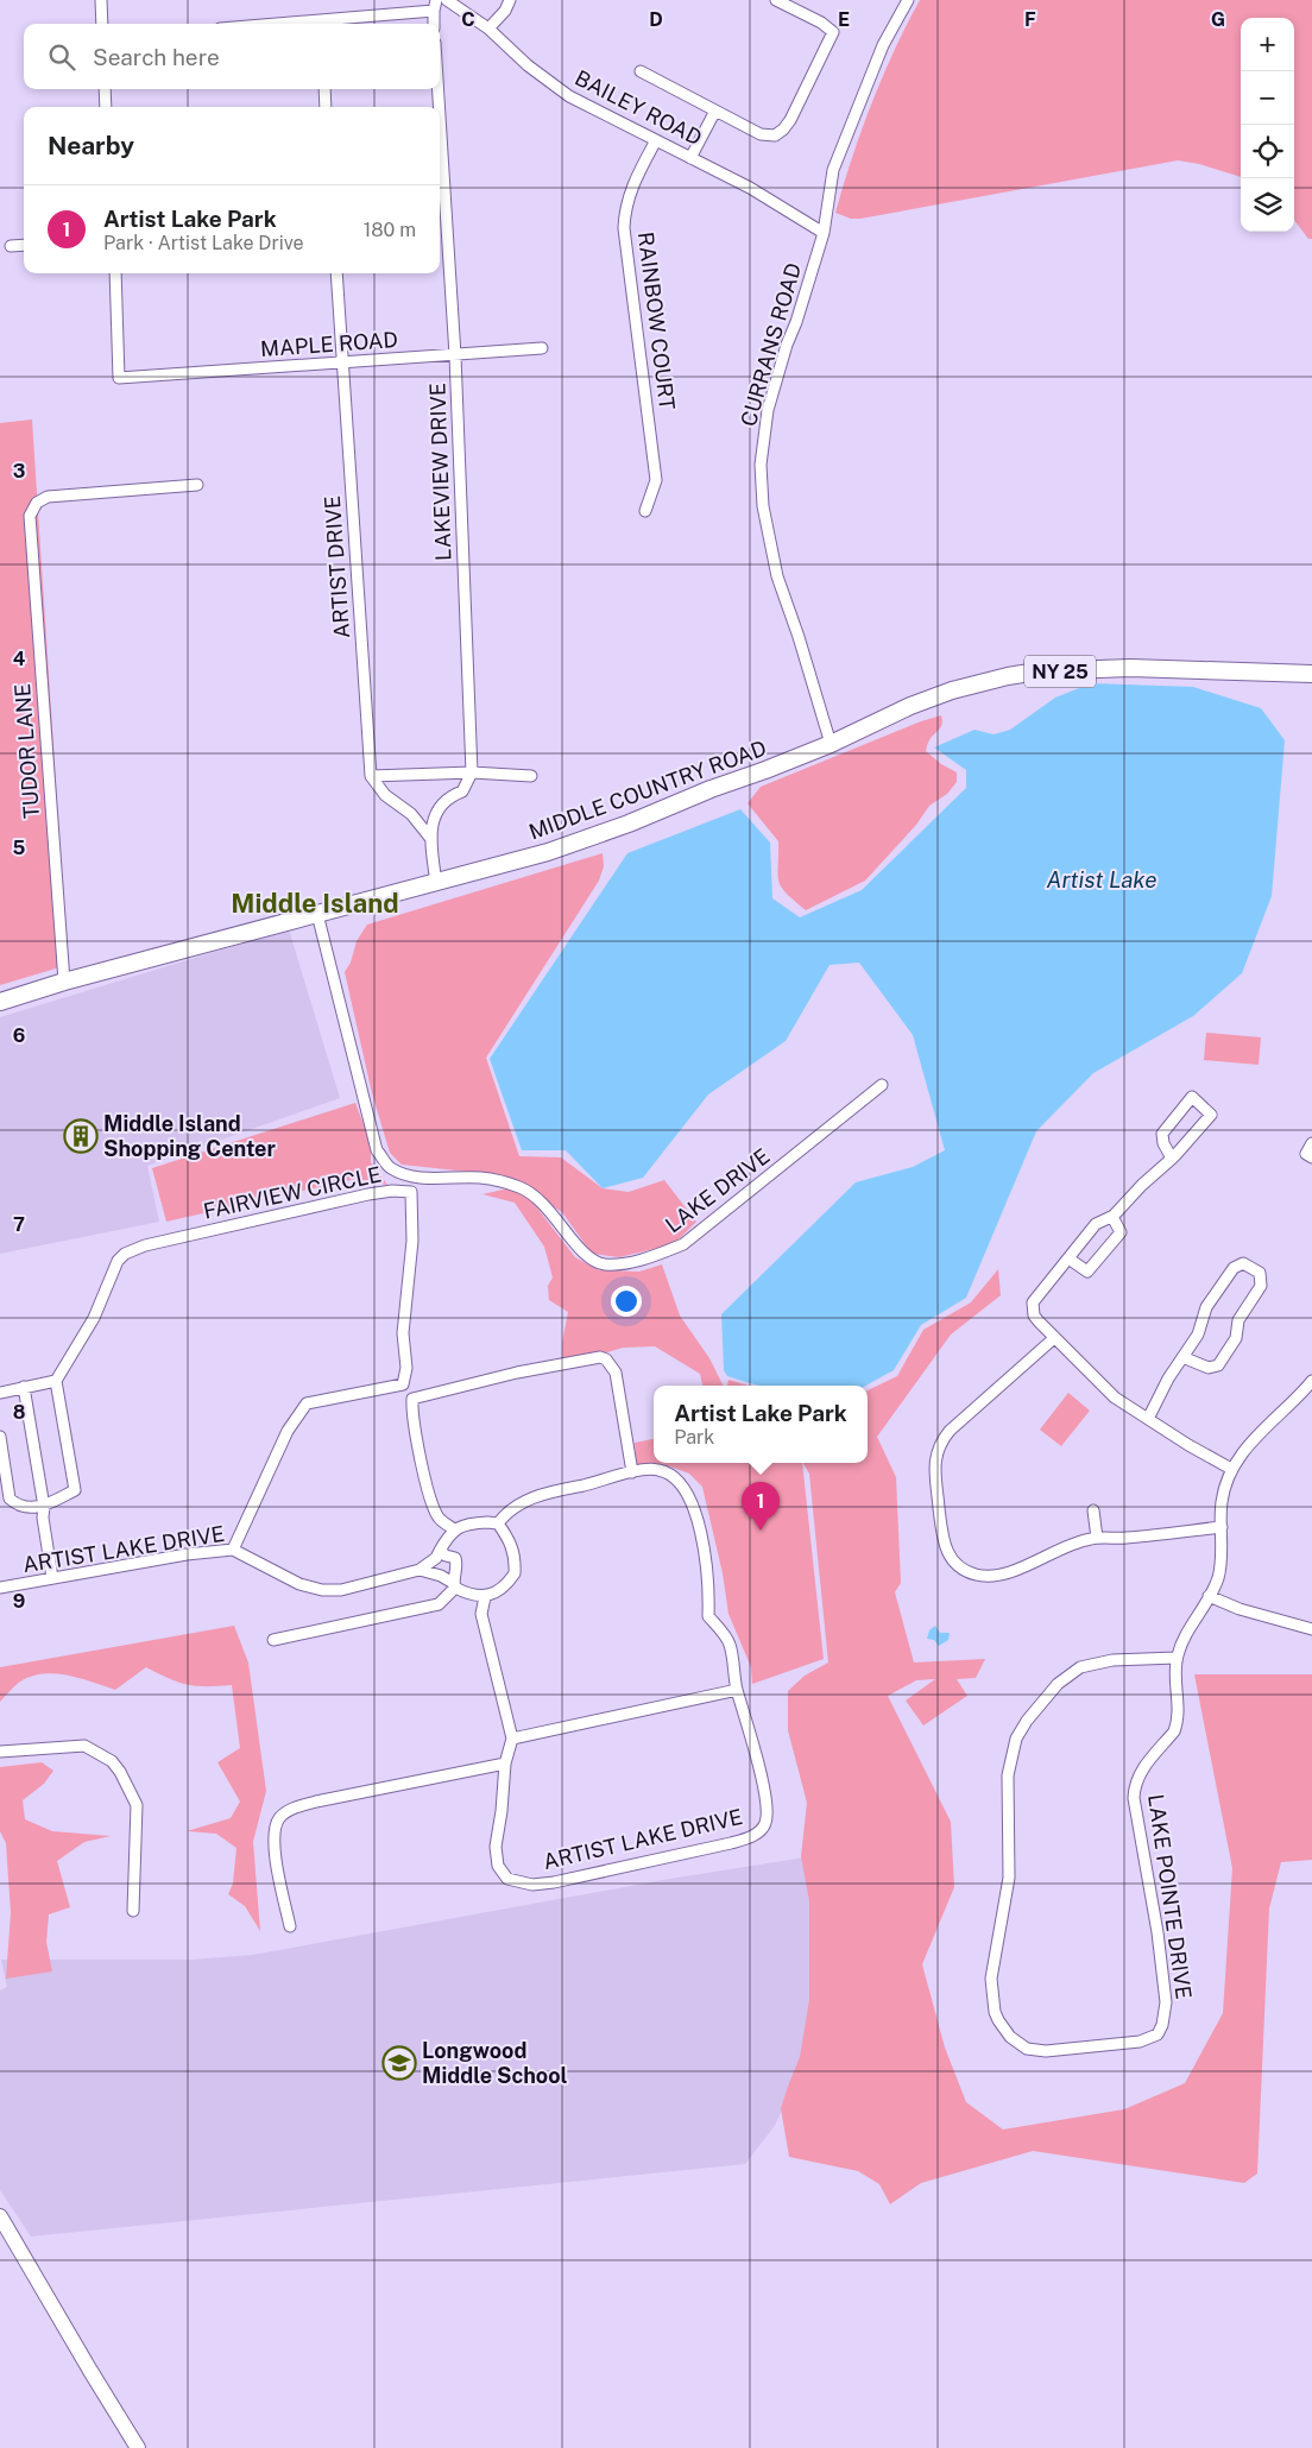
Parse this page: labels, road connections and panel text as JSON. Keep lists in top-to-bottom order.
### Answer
{
  "streets": {
    "main road": ["NY 25", "MIDDLE COUNTRY ROAD"],
    "street": [
      "BAILEY ROAD",
      "RAINBOW COURT",
      "MAPLE ROAD",
      "CURRANS ROAD",
      "LAKEVIEW DRIVE",
      "ARTIST DRIVE",
      "TUDOR LANE",
      "LAKE DRIVE",
      "FAIRVIEW CIRCLE",
      "ARTIST LAKE DRIVE",
      "LAKE POINTE DRIVE"
    ]
  },
  "crossings": [
    ["BAILEY ROAD", "RAINBOW COURT"],
    ["BAILEY ROAD", "CURRANS ROAD"],
    ["MAPLE ROAD", "LAKEVIEW DRIVE"],
    ["MAPLE ROAD", "ARTIST DRIVE"],
    ["CURRANS ROAD", "MIDDLE COUNTRY ROAD"],
    ["TUDOR LANE", "MIDDLE COUNTRY ROAD"],
    ["MIDDLE COUNTRY ROAD", "LAKE DRIVE"],
    ["FAIRVIEW CIRCLE", "ARTIST LAKE DRIVE"]
  ],
  "districts": ["Middle Island"],
  "water": ["Artist Lake"],
  "places": {
    "building": ["Middle Island Shopping Center"],
    "school or university": ["Longwood Middle School"]
  },
  "page": {
    "map_buttons": ["+", "−"],
    "search": "Search here",
    "heading": "Nearby",
    "list": [
      {
        "mark": "1",
        "name": "Artist Lake Park",
        "note": "Park · Artist Lake Drive",
        "value": "180 m"
      }
    ],
    "popup": ["Artist Lake Park", "Park"],
    "pins": "1"
  },
  "grid": {
    "columns": [
      "C",
      "D",
      "E",
      "F",
      "G"
    ],
    "rows": [
      "3",
      "4",
      "5",
      "6",
      "7",
      "8",
      "9"
    ]
  }
}
